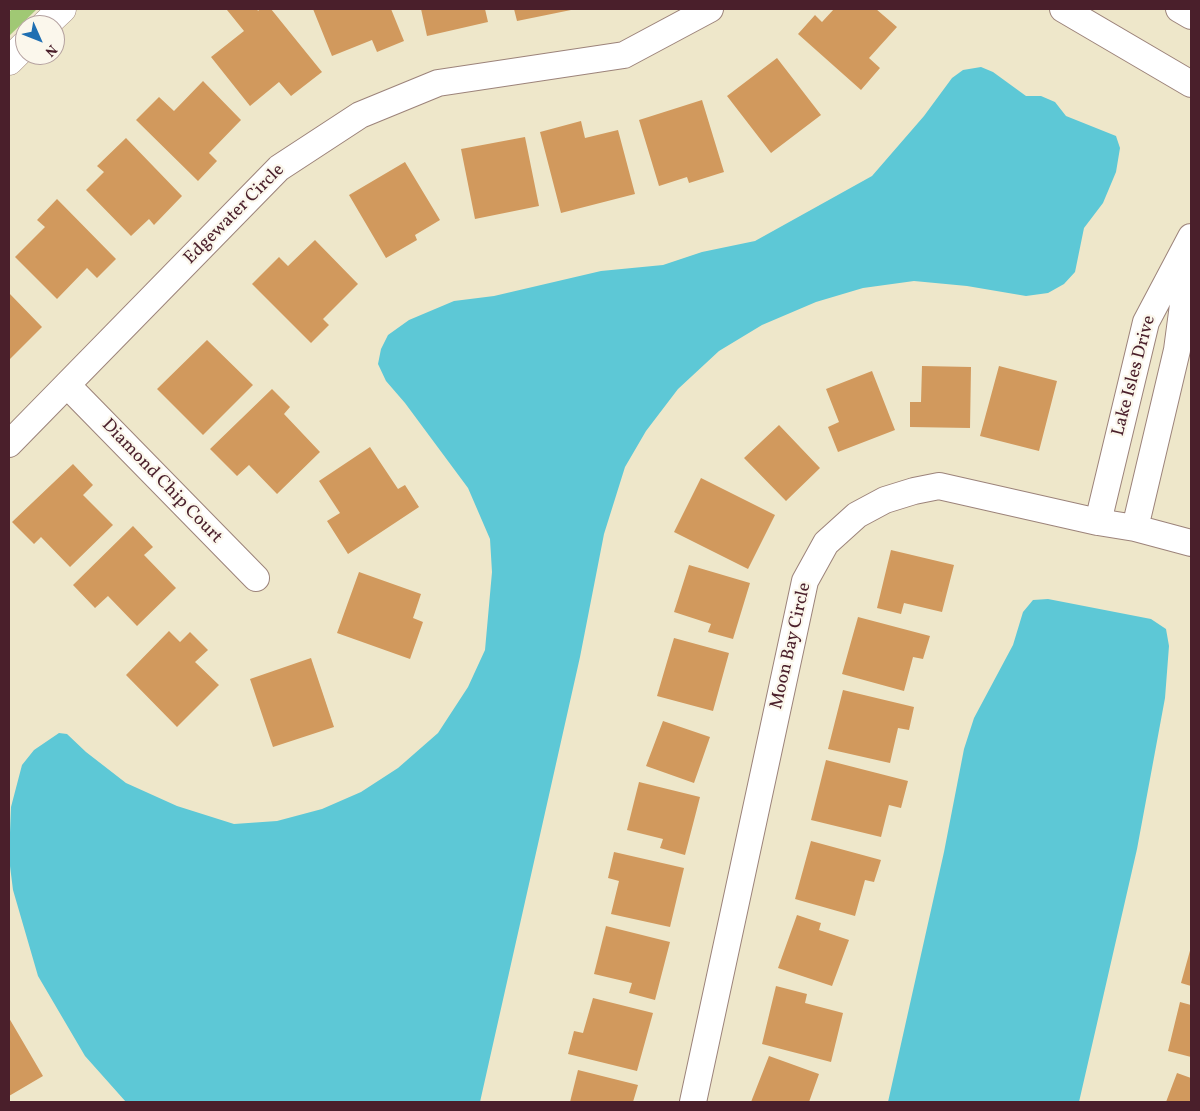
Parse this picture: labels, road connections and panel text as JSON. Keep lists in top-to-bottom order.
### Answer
{
  "streets": {
    "street": [
      "Edgewater Circle",
      "Lake Isles Drive",
      "Diamond Chip Court",
      "Moon Bay Circle"
    ]
  },
  "crossings": [
    ["Edgewater Circle", "Diamond Chip Court"],
    ["Lake Isles Drive", "Moon Bay Circle"]
  ],
  "north": "bottom right"
}
